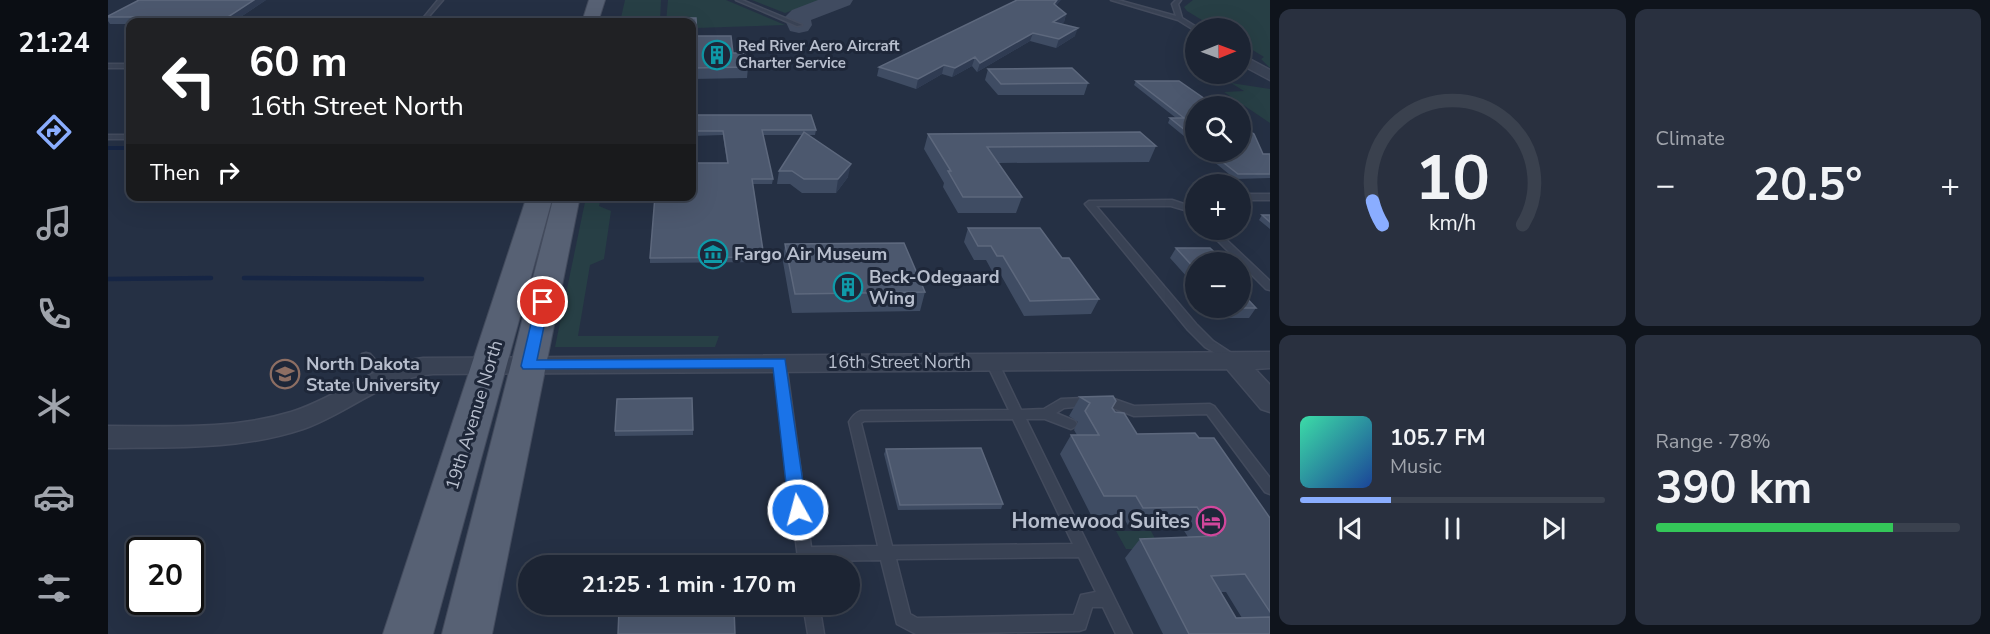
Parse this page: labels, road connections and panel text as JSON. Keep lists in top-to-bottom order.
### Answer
{
  "streets": {
    "main road": ["19th Avenue North"],
    "street": ["16th Street North"]
  },
  "crossings": [
    ["16th Street North", "19th Avenue North"]
  ],
  "places": {
    "building": ["Red River Aero Aircraft Charter Service", "Beck-Odegaard Wing"],
    "museum": ["Fargo Air Museum"],
    "school or university": ["North Dakota State University"],
    "hotel": ["Homewood Suites"]
  },
  "north": "right",
  "page": {
    "tabs": "21:24",
    "tile": [
      "Climate",
      ["Range · 78%", "390 km"]
    ],
    "map_buttons": ["+", "−"],
    "turn": ["60 m", "16th Street North"],
    "then": "Then",
    "heat": ["−", "20.5°", "+"],
    "song": ["105.7 FM", "Music"],
    "limit": "20",
    "trip": "21:25 · 1 min · 170 m",
    "gauge": ["10", "km/h"]
  }
}
